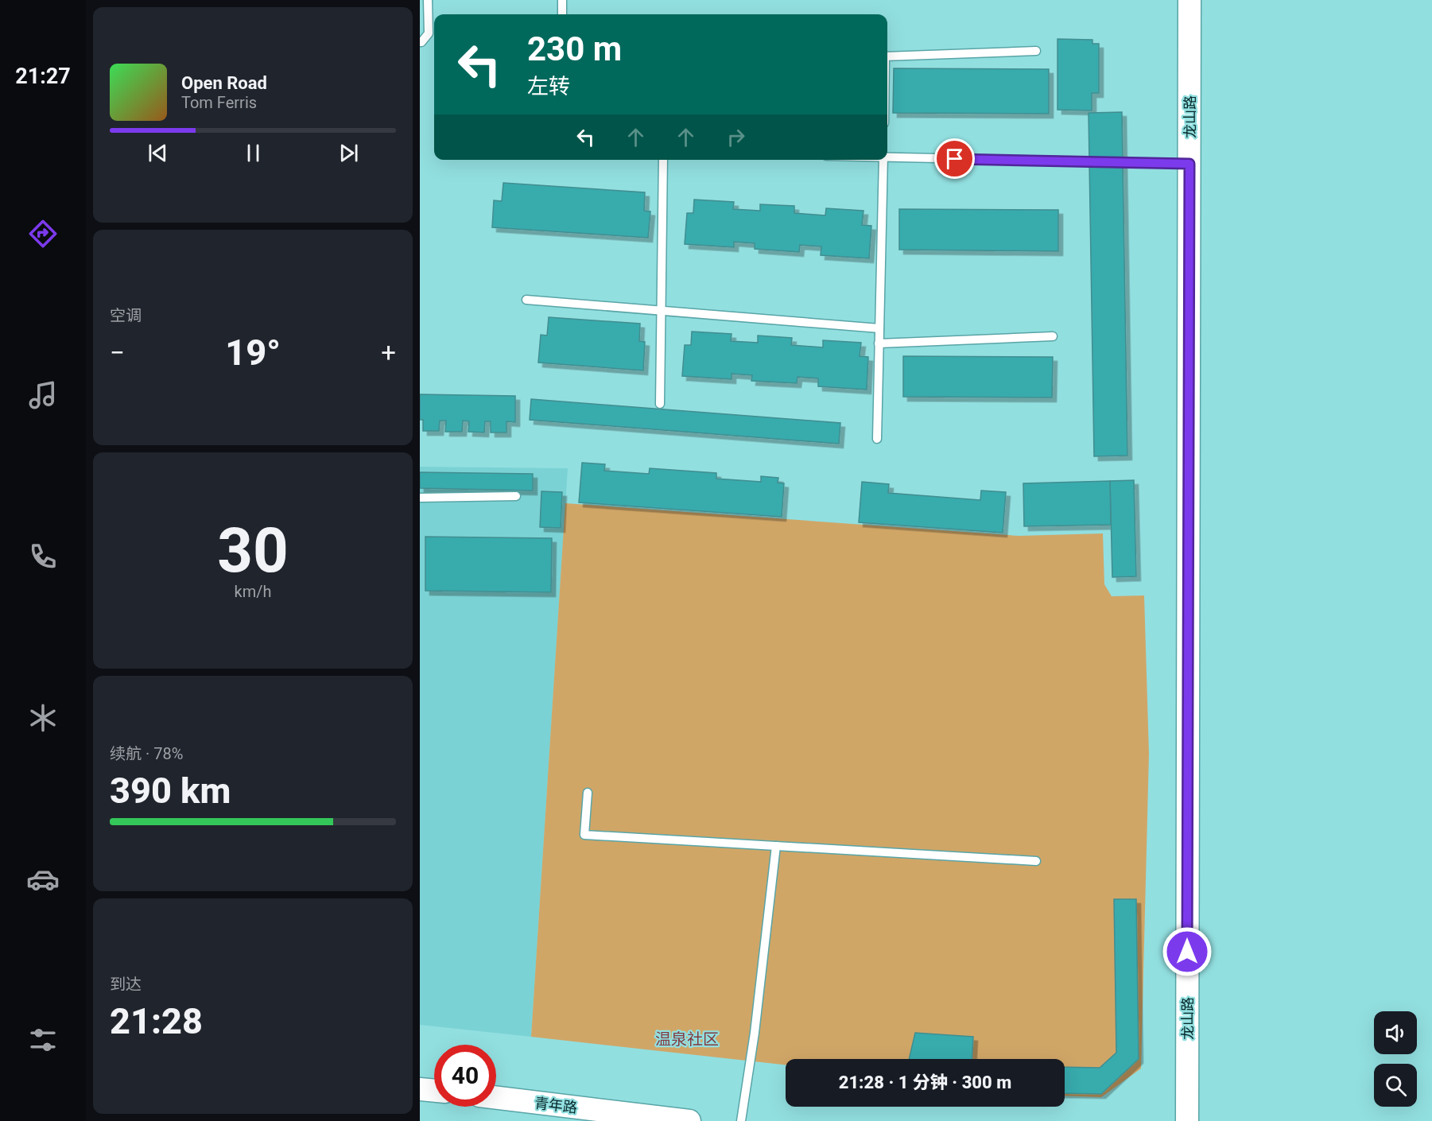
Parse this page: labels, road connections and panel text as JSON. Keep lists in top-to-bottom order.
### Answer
{
  "streets": {
    "street": ["龙山路", "青年路"]
  },
  "districts": ["温泉社区"],
  "page": {
    "tabs": "21:27",
    "turn": ["230 m", "左转"],
    "song": ["Open Road", "Tom Ferris"],
    "tile": [
      "空调",
      ["30", "km/h"],
      ["续航 · 78%", "390 km"],
      ["到达", "21:28"]
    ],
    "heat": ["−", "19°", "+"],
    "limit": "40",
    "trip": "21:28 · 1 分钟 · 300 m"
  }
}
